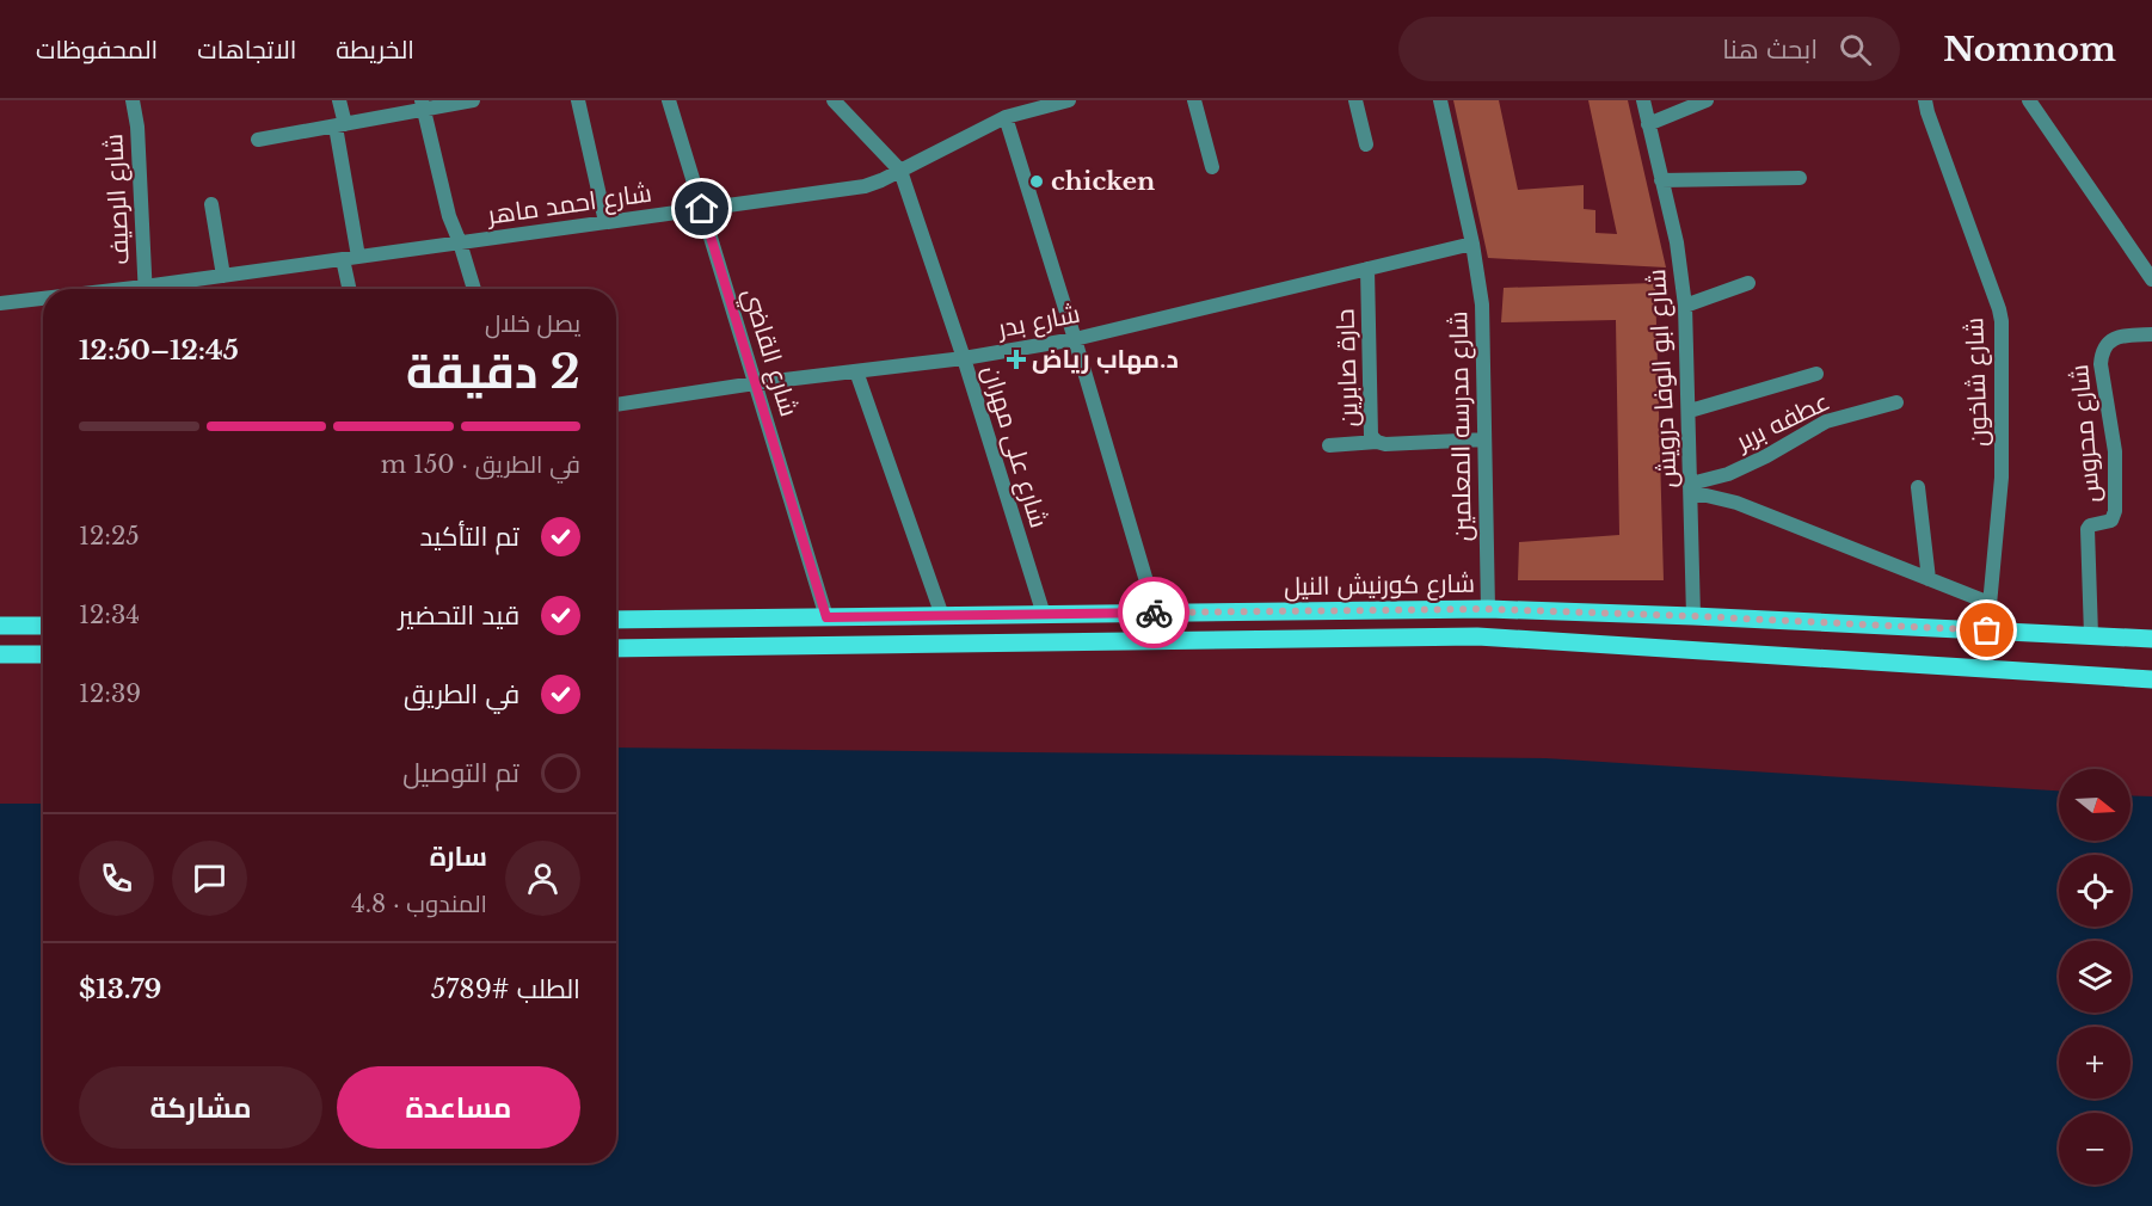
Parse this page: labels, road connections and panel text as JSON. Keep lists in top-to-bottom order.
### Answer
{
  "streets": {
    "main road": ["شارع كورنيش النيل"],
    "street": [
      "شارع الرصيف",
      "شارع احمد ماهر",
      "شارع بدر",
      "شارع القاضي",
      "حارة صابرين",
      "شارع ابو الوفا درويش",
      "شارع شاخون",
      "عطفه بربر",
      "شارع مدرسه المعلمين",
      "شارع محروس",
      "شارع على مهران"
    ]
  },
  "crossings": [
    ["شارع احمد ماهر", "شارع القاضي"],
    ["شارع احمد ماهر", "شارع على مهران"],
    ["شارع بدر", "شارع القاضي"],
    ["شارع بدر", "حارة صابرين"],
    ["شارع بدر", "شارع مدرسه المعلمين"],
    ["شارع بدر", "شارع على مهران"],
    ["شارع القاضي", "شارع كورنيش النيل"],
    ["حارة صابرين", "شارع مدرسه المعلمين"],
    ["شارع ابو الوفا درويش", "عطفه بربر"],
    ["شارع ابو الوفا درويش", "شارع كورنيش النيل"],
    ["شارع شاخون", "شارع كورنيش النيل"],
    ["شارع مدرسه المعلمين", "شارع كورنيش النيل"],
    ["شارع محروس", "شارع كورنيش النيل"],
    ["شارع على مهران", "شارع كورنيش النيل"]
  ],
  "places": {
    "other": ["chicken"],
    "health": ["د.مهاب رياض"]
  },
  "north": "right",
  "page": {
    "header": "Nomnom",
    "search": "ابحث هنا",
    "nav": ["الخريطة", "الاتجاهات", "المحفوظات"],
    "heading": ["2 دقيقة", "يصل خلال", "12:45–12:50"],
    "panel": [
      "سارة",
      "المندوب · 4.8",
      "الطلب #5789",
      "$13.79"
    ],
    "bar": "في الطريق · 150 m",
    "list": [
      ["تم التأكيد", "12:25"],
      ["قيد التحضير", "12:34"],
      ["في الطريق", "12:39"],
      "تم التوصيل"
    ],
    "map_buttons": ["+", "−"],
    "buttons": ["مساعدة", "مشاركة"]
  }
}
